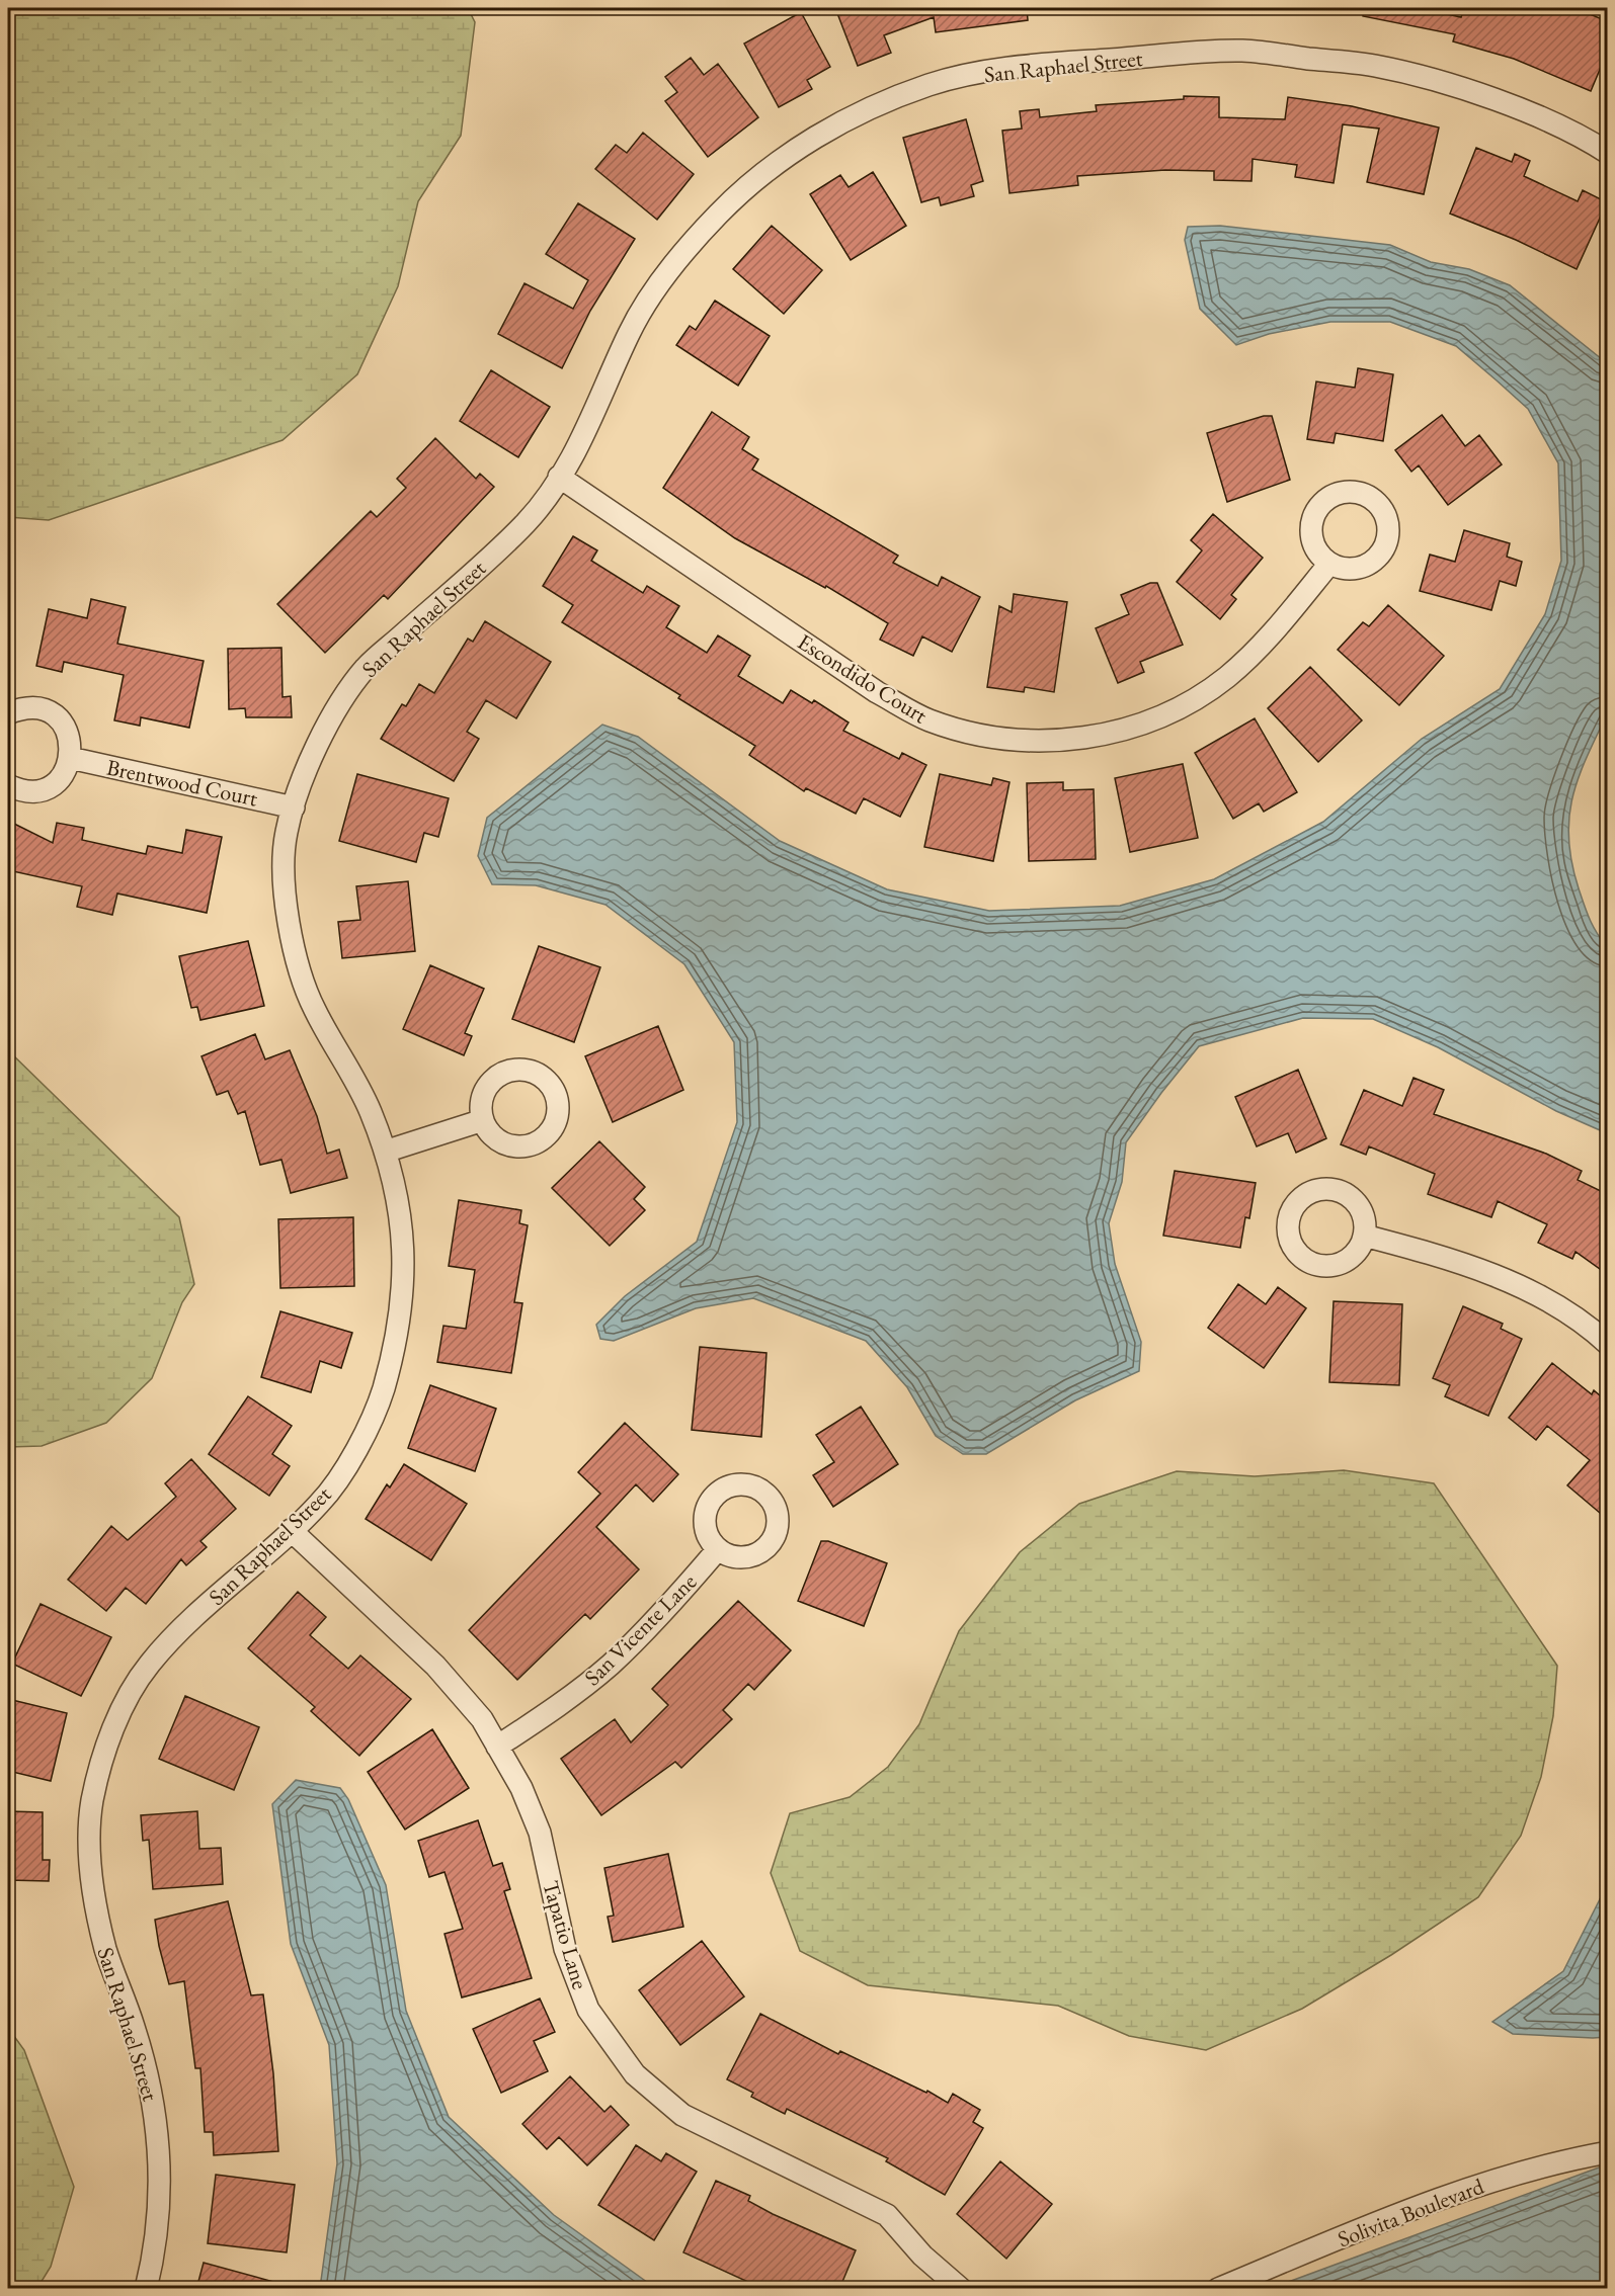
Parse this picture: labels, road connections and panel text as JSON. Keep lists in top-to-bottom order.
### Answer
{
  "streets": {
    "street": [
      "San Raphael Street",
      "Escondido Court",
      "Brentwood Court",
      "San Vicente Lane",
      "Tapatio Lane",
      "Solivita Boulevard"
    ]
  },
  "crossings": [
    ["San Raphael Street", "Escondido Court"],
    ["San Raphael Street", "Brentwood Court"],
    ["San Raphael Street", "Tapatio Lane"],
    ["San Vicente Lane", "Tapatio Lane"]
  ]
}
